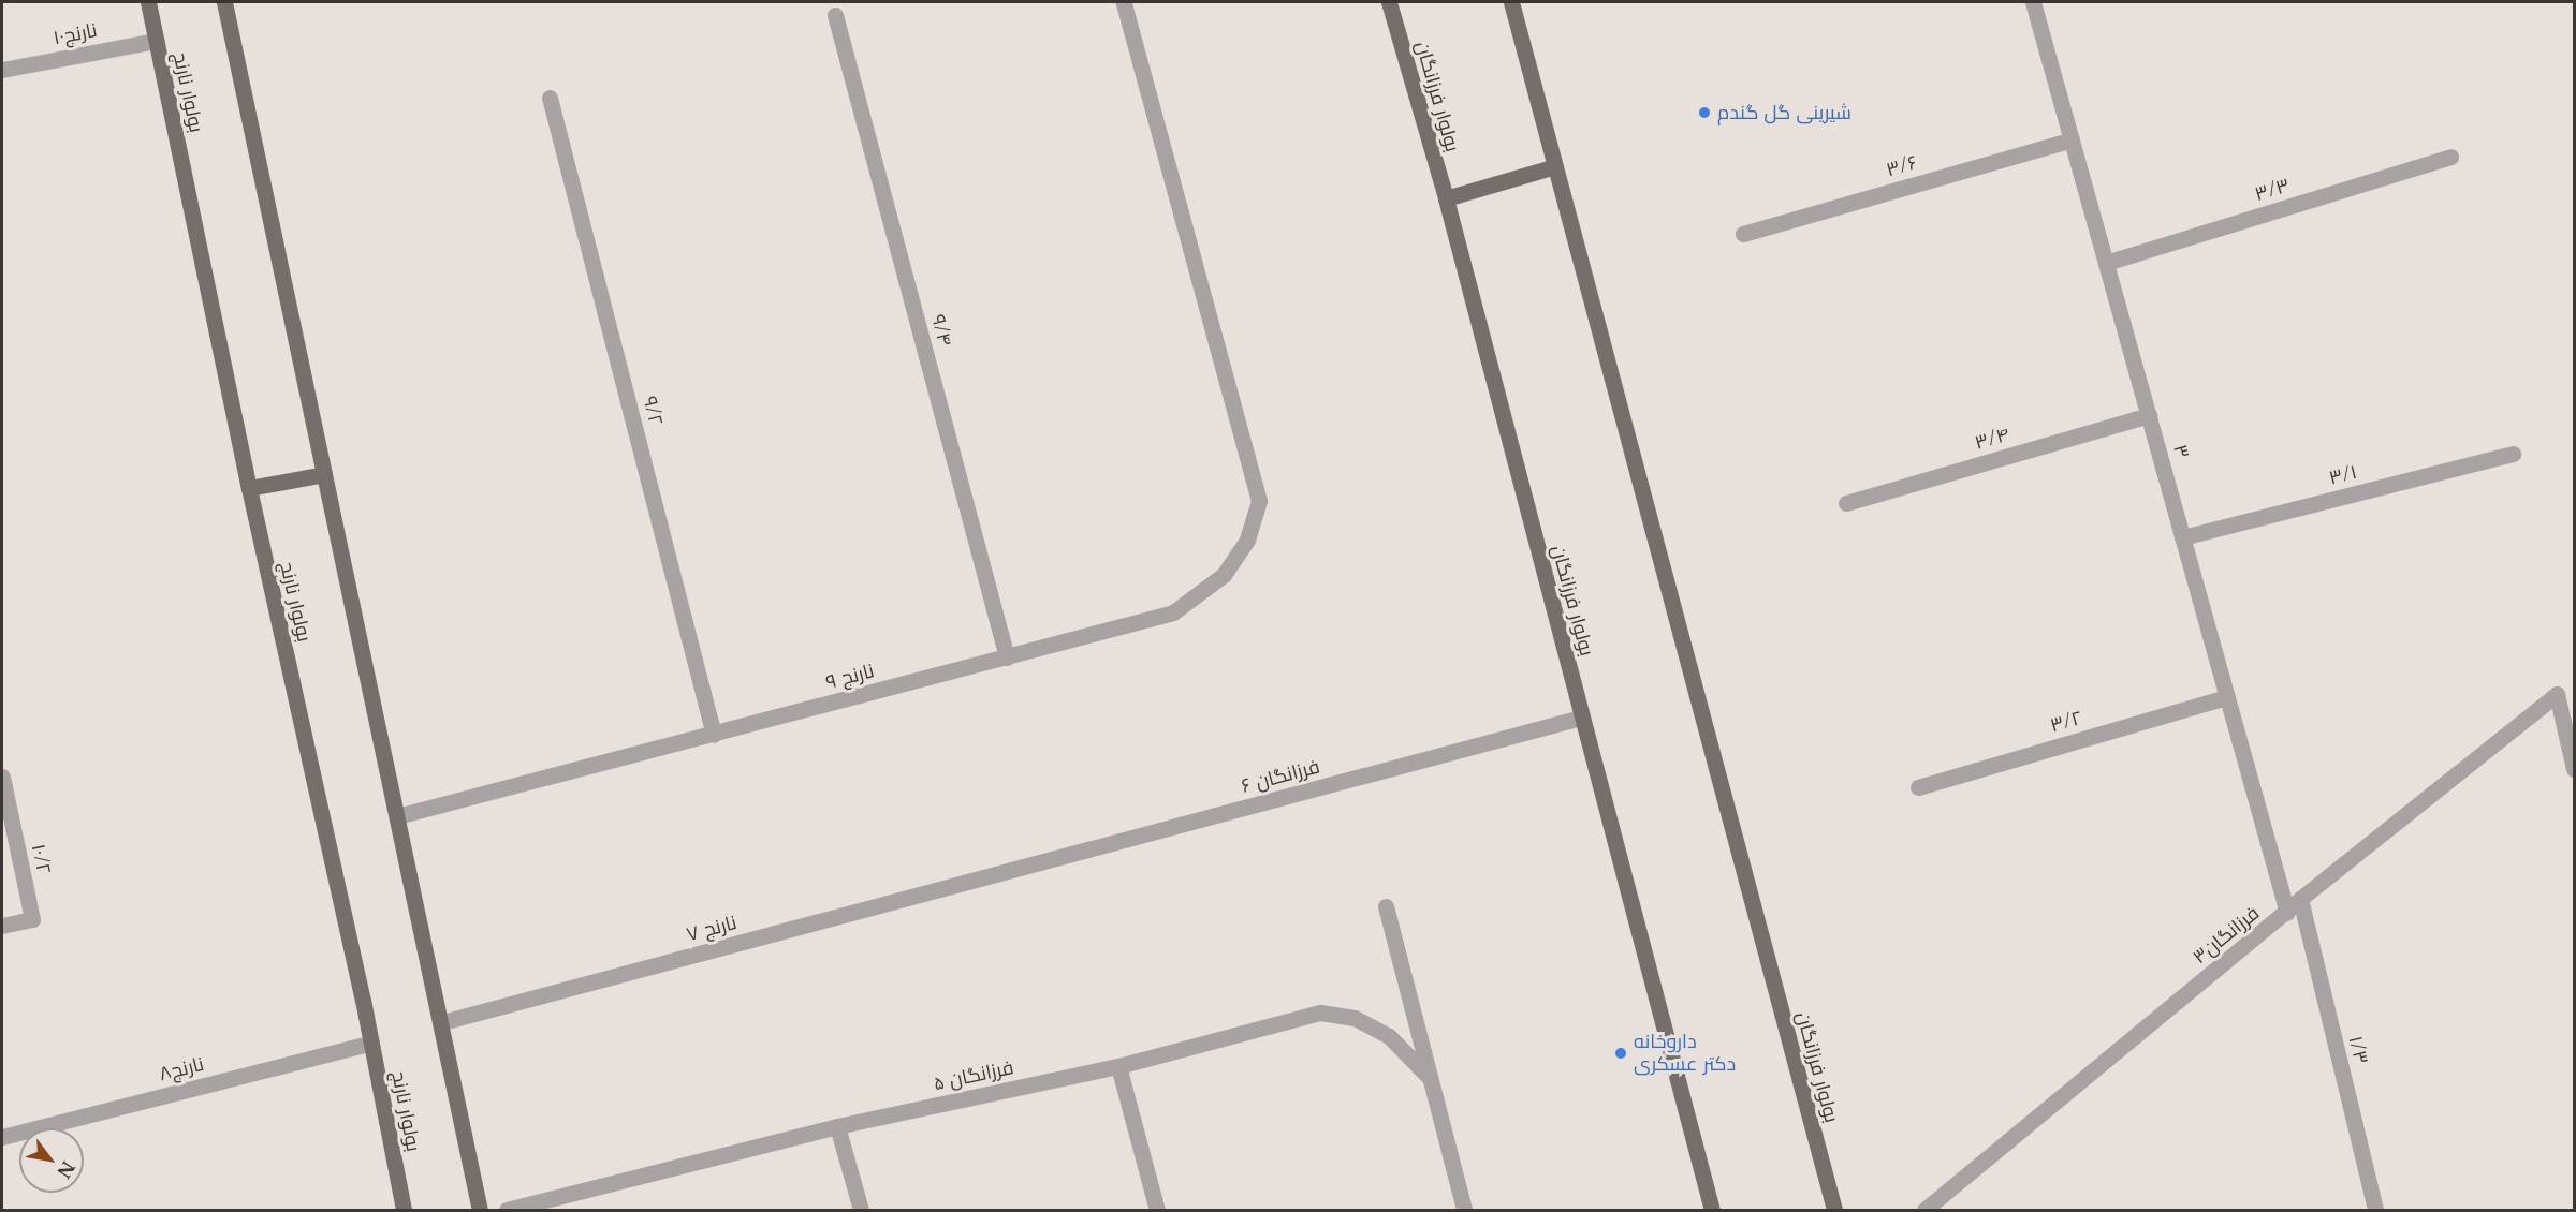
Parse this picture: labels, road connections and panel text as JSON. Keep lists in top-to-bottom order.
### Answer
{
  "streets": {
    "main road": ["بولوار نارنج", "بولوار فرزانگان"],
    "street": [
      "نارنج۱۰",
      "۳/۶",
      "۳/۳",
      "۹/۴",
      "۹/۲",
      "۳/۴",
      "۳",
      "۳/۱",
      "نارنج ۹",
      "۳/۲",
      "فرزانگان ۶",
      "۱۰/۲",
      "نارنج ۷",
      "فرزانگان۳",
      "۱/۳",
      "نارنج۸",
      "فرزانگان ۵"
    ]
  },
  "crossings": [
    ["نارنج۱۰", "بولوار نارنج"],
    ["بولوار نارنج", "نارنج۸"],
    ["بولوار فرزانگان", "فرزانگان ۶"],
    ["۳/۶", "۳"],
    ["۳/۳", "۳"],
    ["۹/۴", "نارنج ۹"],
    ["۹/۲", "نارنج ۹"],
    ["۳/۴", "۳"],
    ["۳", "۳/۱"],
    ["۳", "۳/۲"],
    ["۳", "فرزانگان۳"],
    ["فرزانگان ۶", "نارنج ۷"],
    ["فرزانگان۳", "۱/۳"]
  ],
  "places": ["شیرینی گل گندم", "داروخانه دکتر عسکری"],
  "north": "bottom right"
}
